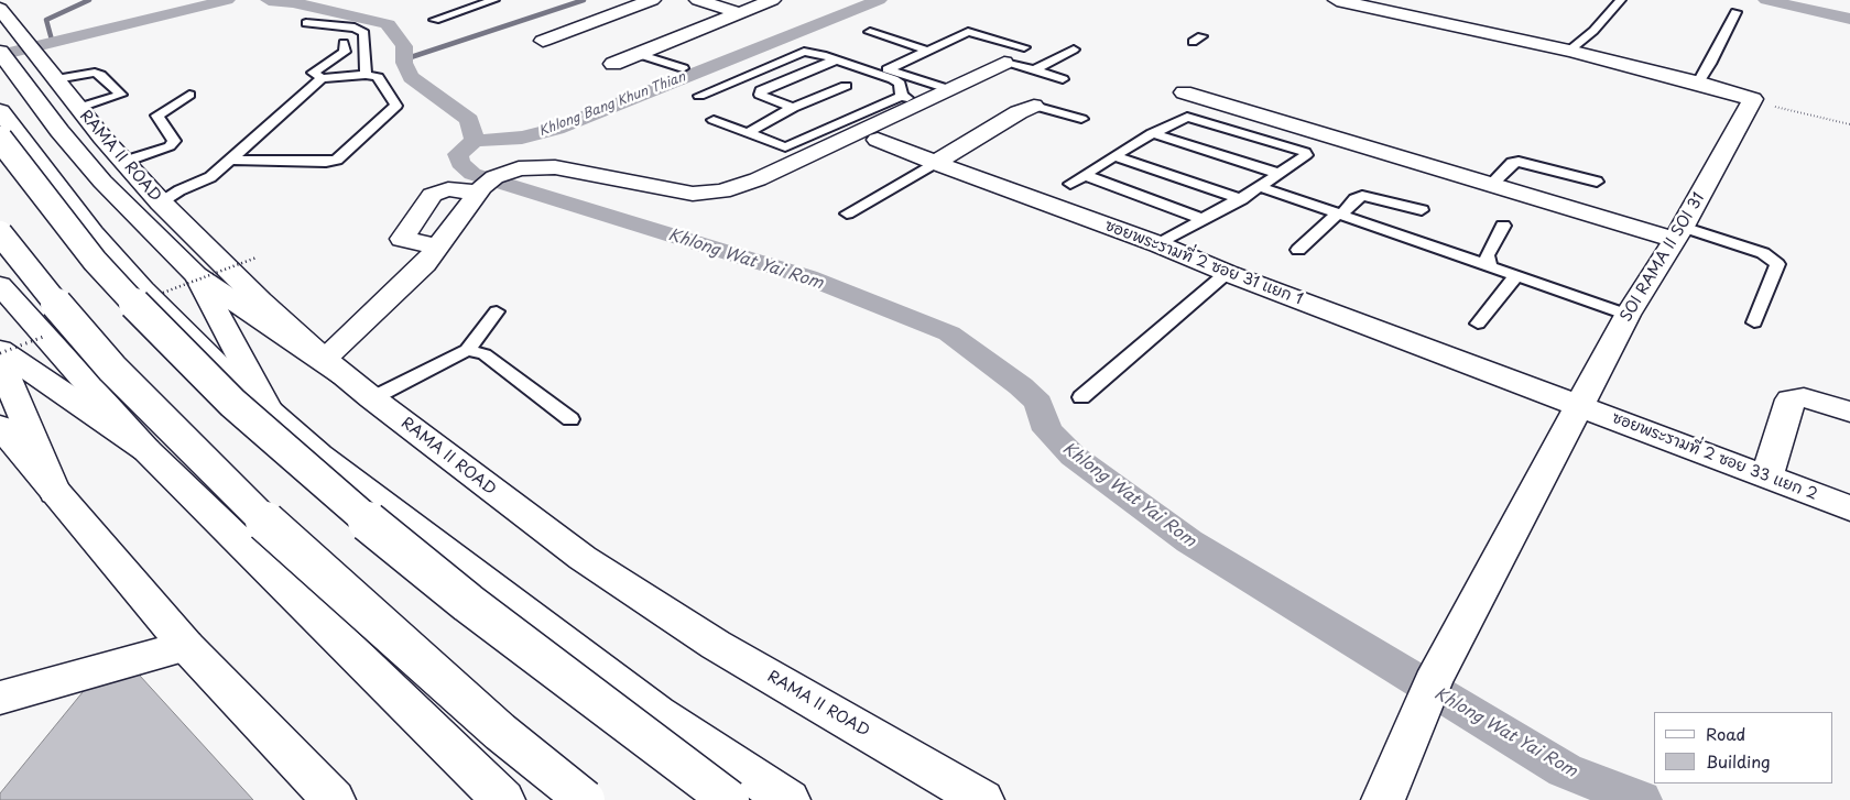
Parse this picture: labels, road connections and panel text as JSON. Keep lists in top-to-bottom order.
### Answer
{
  "streets": {
    "main road": [
      "RAMA II ROAD",
      "SOI RAMA II SOI 31",
      "ซอยพระรามที่ 2 ซอย 31 แยก 1",
      "ซอยพระรามที่ 2 ซอย 33 แยก 2"
    ]
  },
  "crossings": [
    ["SOI RAMA II SOI 31", "ซอยพระรามที่ 2 ซอย 31 แยก 1"],
    ["SOI RAMA II SOI 31", "ซอยพระรามที่ 2 ซอย 33 แยก 2"],
    ["ซอยพระรามที่ 2 ซอย 31 แยก 1", "ซอยพระรามที่ 2 ซอย 33 แยก 2"]
  ],
  "water": ["Khlong Bang Khun Thian", "Khlong Wat Yai Rom"],
  "legend": ["Road", "Building"]
}
